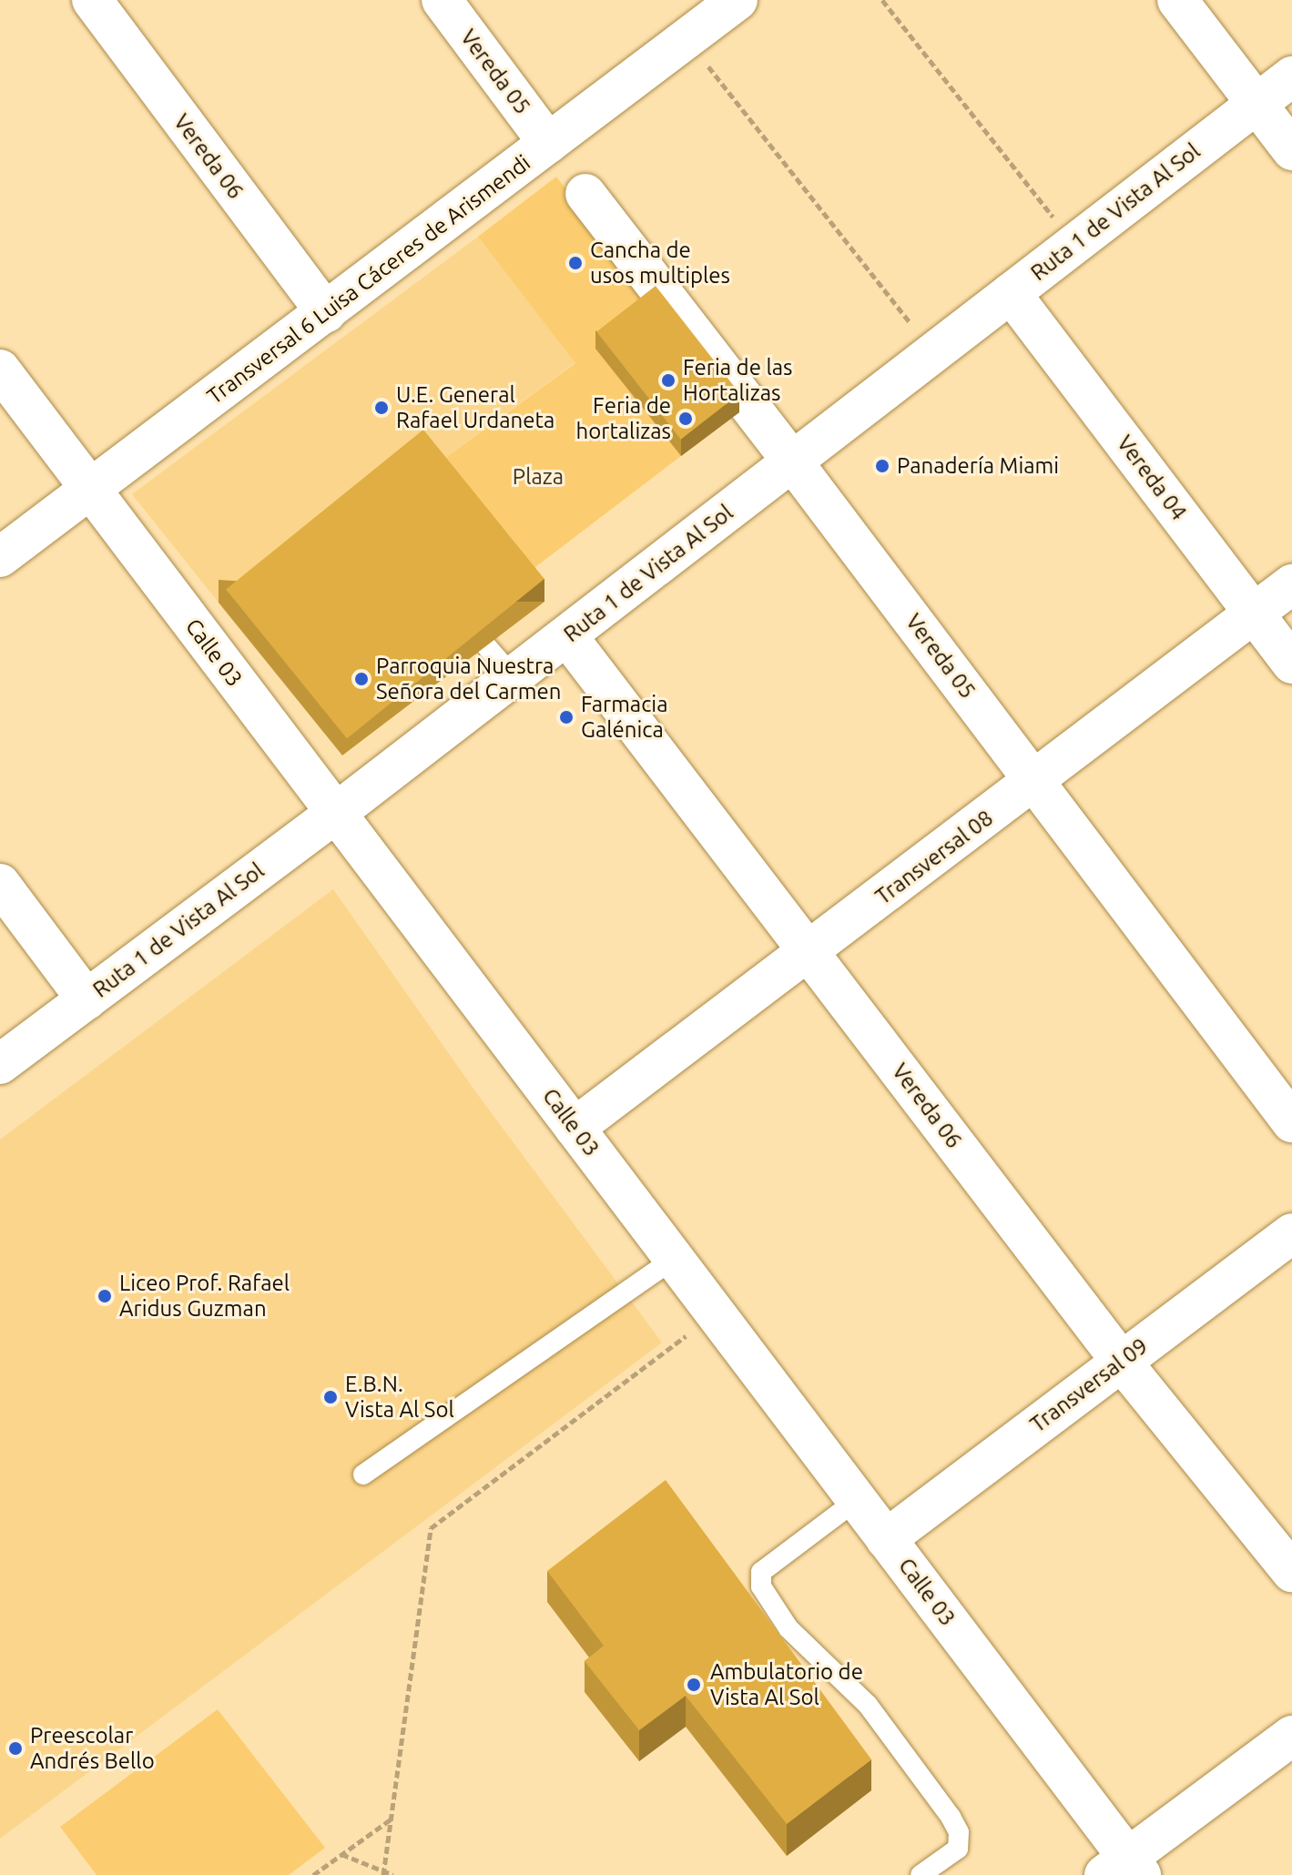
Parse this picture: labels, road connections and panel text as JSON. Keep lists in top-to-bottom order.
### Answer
{
  "streets": {
    "street": [
      "Vereda 05",
      "Vereda 06",
      "Ruta 1 de Vista Al Sol",
      "Transversal 6 Luisa Cáceres de Arismendi",
      "Vereda 04",
      "Calle 03",
      "Transversal 08",
      "Transversal 09"
    ]
  },
  "crossings": [
    ["Vereda 05", "Ruta 1 de Vista Al Sol"],
    ["Vereda 05", "Transversal 6 Luisa Cáceres de Arismendi"],
    ["Vereda 05", "Transversal 08"],
    ["Vereda 06", "Ruta 1 de Vista Al Sol"],
    ["Vereda 06", "Transversal 6 Luisa Cáceres de Arismendi"],
    ["Vereda 06", "Transversal 08"],
    ["Vereda 06", "Transversal 09"],
    ["Ruta 1 de Vista Al Sol", "Vereda 04"],
    ["Ruta 1 de Vista Al Sol", "Calle 03"],
    ["Transversal 6 Luisa Cáceres de Arismendi", "Calle 03"],
    ["Vereda 04", "Transversal 08"],
    ["Calle 03", "Transversal 08"],
    ["Calle 03", "Transversal 09"]
  ],
  "parks": ["Plaza"],
  "places": [
    "Cancha de usos multiples",
    "Feria de las Hortalizas",
    "U.E. General Rafael Urdaneta",
    "Feria de hortalizas",
    "Panadería Miami",
    "Parroquia Nuestra Señora del Carmen",
    "Farmacia Galénica",
    "Liceo Prof. Rafael Aridus Guzman",
    "E.B.N. Vista Al Sol",
    "Ambulatorio de Vista Al Sol",
    "Preescolar Andrés Bello"
  ]
}
